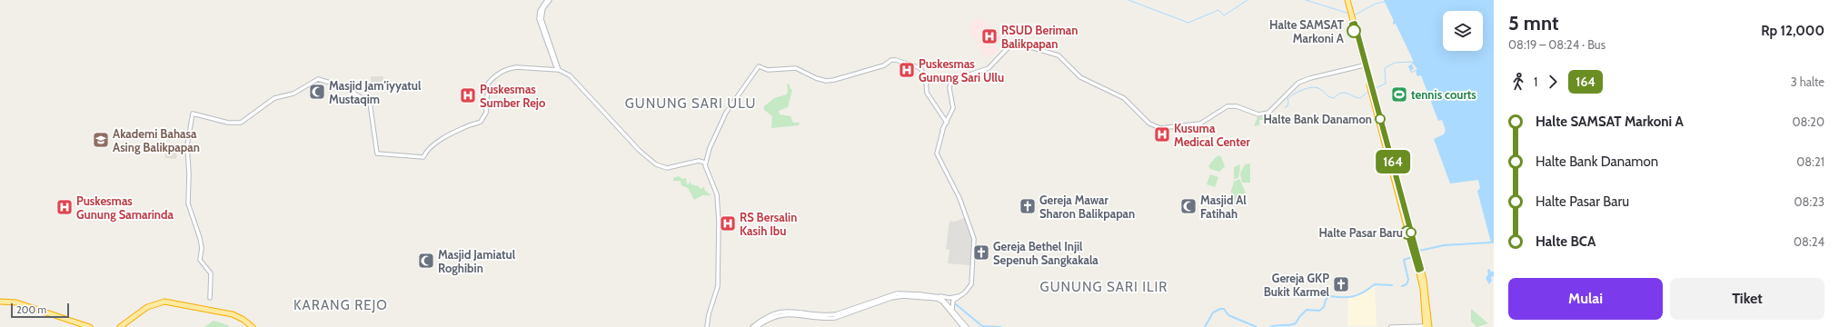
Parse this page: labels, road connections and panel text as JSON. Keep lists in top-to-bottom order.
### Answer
{
  "districts": ["GUNUNG SARI ULU", "GUNUNG SARI ILIR", "KARANG REJO"],
  "places": {
    "other": ["Halte SAMSAT Markoni A", "Halte Bank Danamon", "Halte Pasar Baru"],
    "hospital": [
      "RSUD Beriman Balikpapan",
      "Puskesmas Gunung Sari Ullu",
      "Puskesmas Sumber Rejo",
      "Kusuma Medical Center",
      "Puskesmas Gunung Samarinda",
      "RS Bersalin Kasih Ibu"
    ],
    "mosque": ["Masjid Jam'iyyatul Mustaqim", "Masjid Al Fatihah", "Masjid Jamiatul Roghibin"],
    "sports": ["tennis courts"],
    "school or university": ["Akademi Bahasa Asing Balikpapan"],
    "church": ["Gereja Mawar Sharon Balikpapan", "Gereja Bethel Injil Sepenuh Sangkakala", "Gereja GKP Bukit Karmel"]
  },
  "lines": ["bus line 164"],
  "scale_bar": "200 m",
  "page": {
    "on_map": "164",
    "heading": ["5 mnt", "08:19 – 08:24 · Bus", "Rp 12,000"],
    "legs": ["1", "164", "3 halte"],
    "list": [
      {
        "name": "Halte SAMSAT Markoni A",
        "value": "08:20"
      },
      {
        "name": "Halte Bank Danamon",
        "value": "08:21"
      },
      {
        "name": "Halte Pasar Baru",
        "value": "08:23"
      },
      {
        "name": "Halte BCA",
        "value": "08:24"
      }
    ],
    "buttons": ["Mulai", "Tiket"],
    "scale": "200 m"
  }
}
